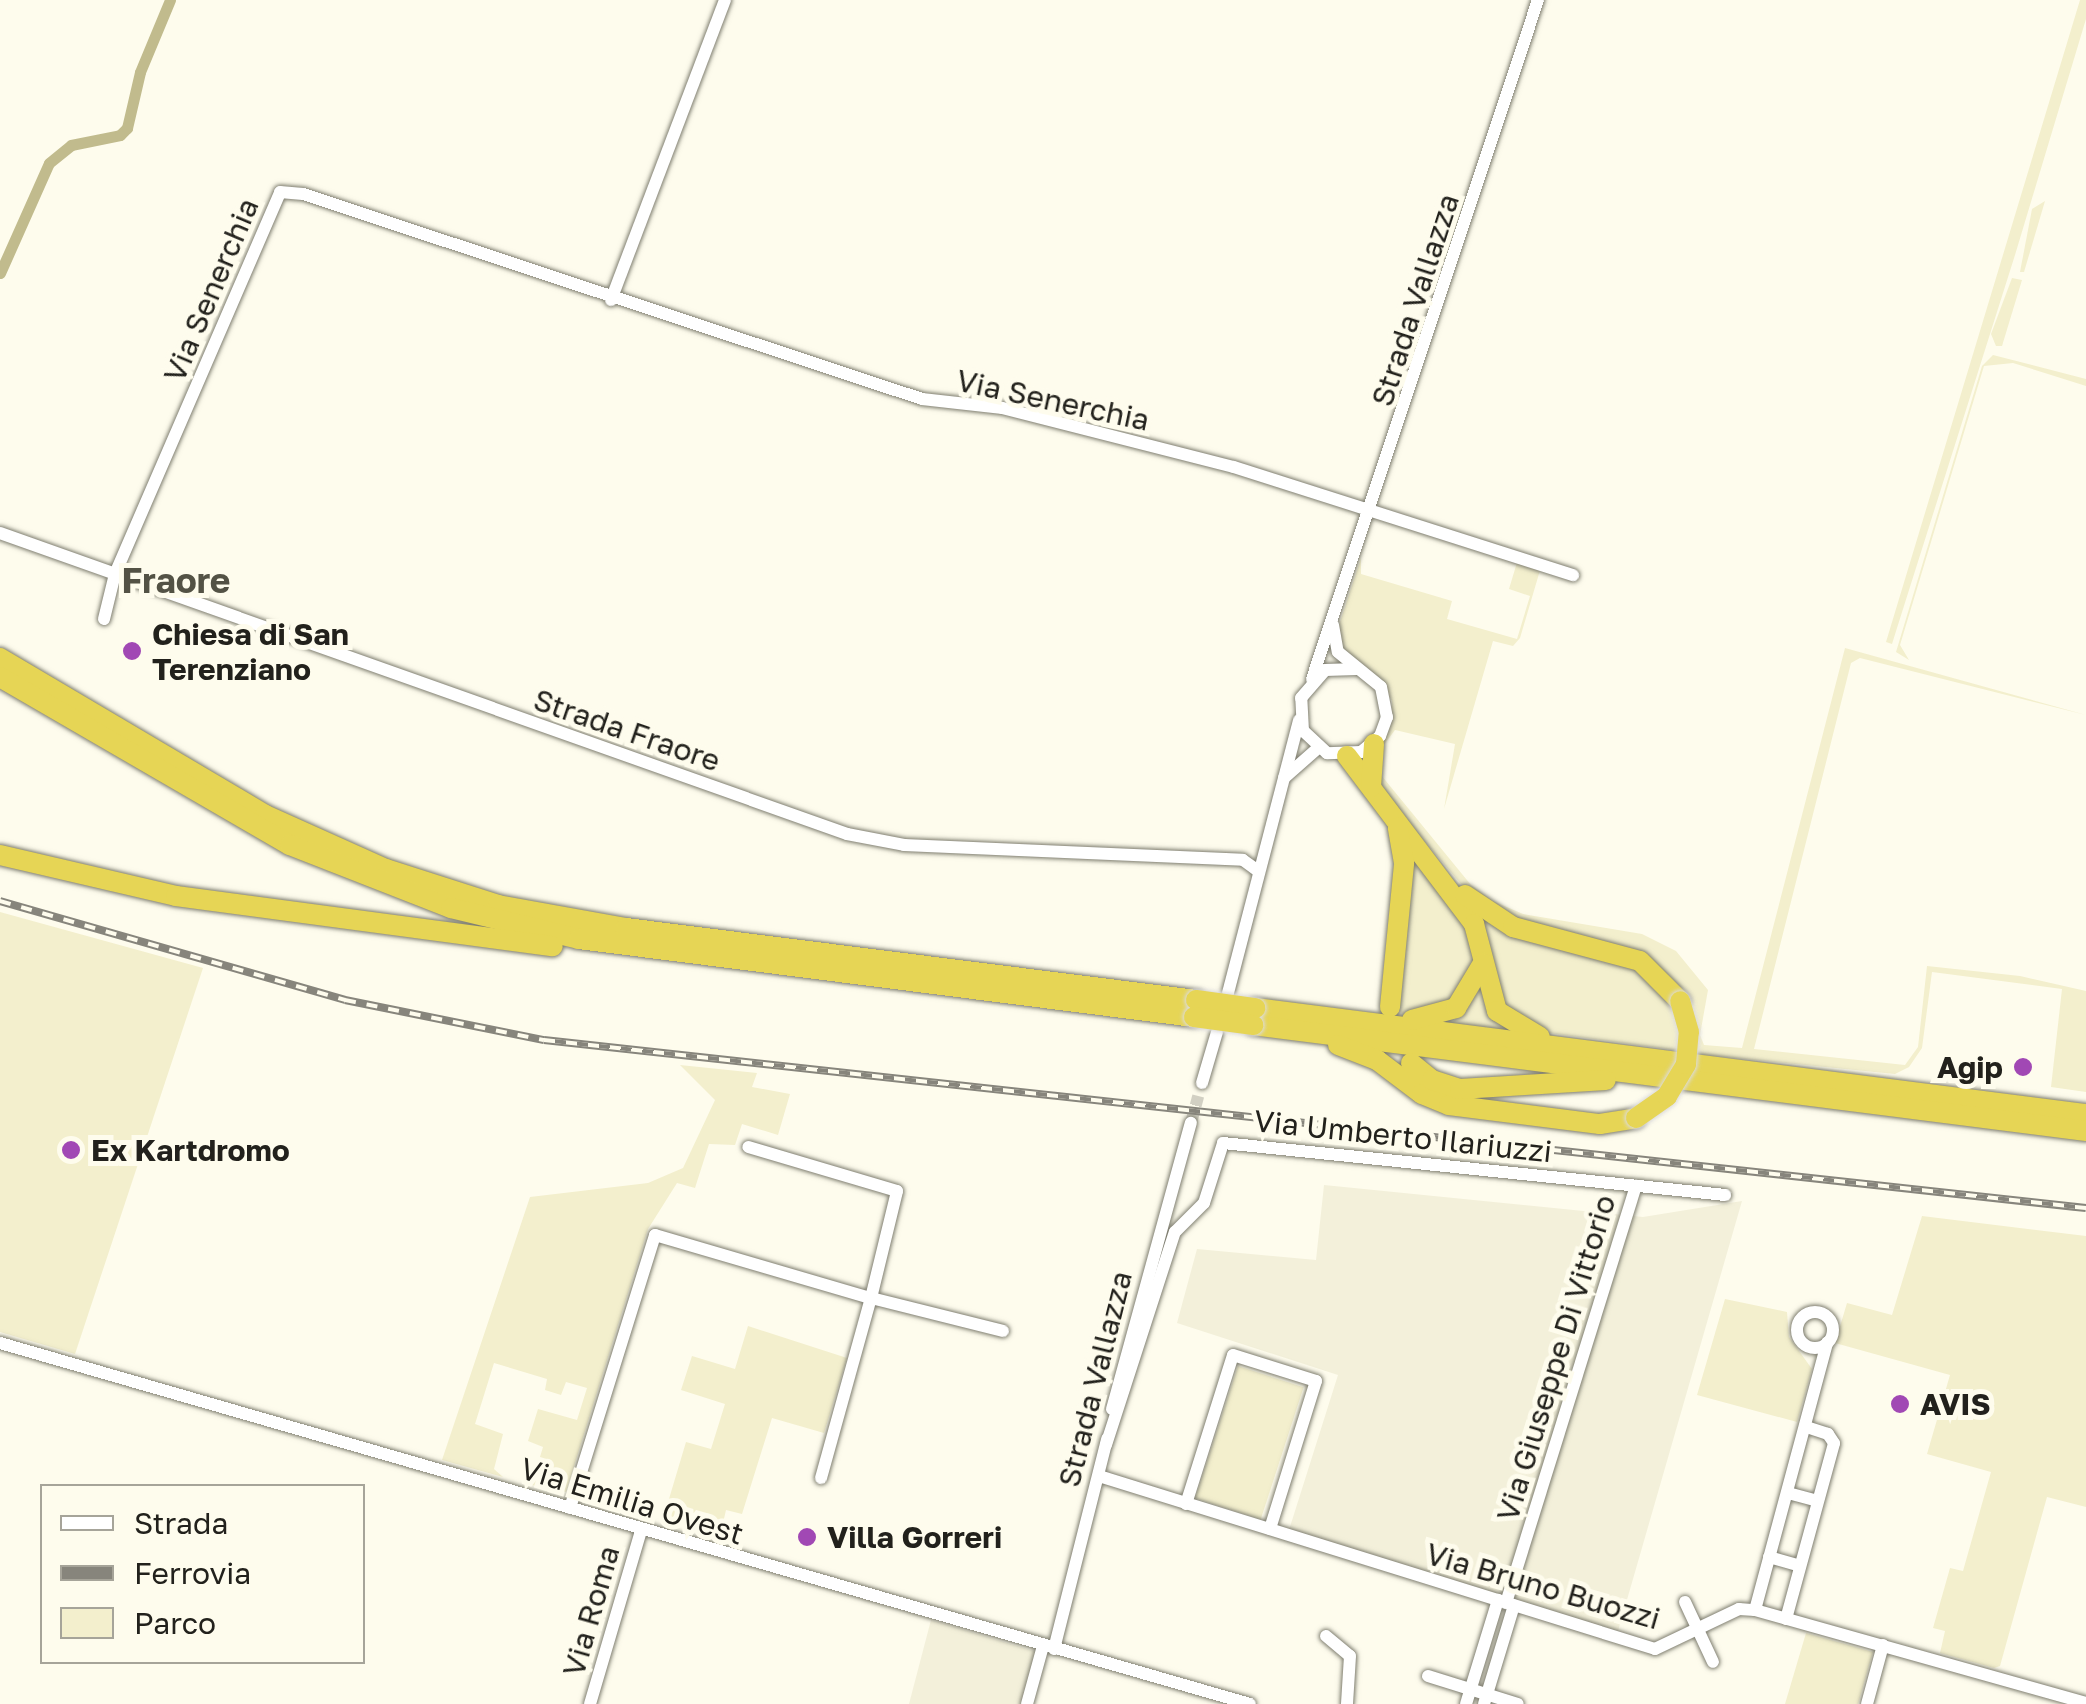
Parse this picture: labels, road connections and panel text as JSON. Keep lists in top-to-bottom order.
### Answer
{
  "streets": {
    "street": [
      "Via Senerchia",
      "Strada Vallazza",
      "Strada Fraore",
      "Via Umberto Ilariuzzi",
      "Via Giuseppe Di Vittorio",
      "Via Emilia Ovest",
      "Via Bruno Buozzi",
      "Via Roma"
    ]
  },
  "crossings": [
    ["Via Senerchia", "Strada Vallazza"],
    ["Via Senerchia", "Strada Fraore"],
    ["Strada Vallazza", "Strada Fraore"],
    ["Strada Vallazza", "Via Umberto Ilariuzzi"],
    ["Strada Vallazza", "Via Emilia Ovest"],
    ["Strada Vallazza", "Via Bruno Buozzi"],
    ["Via Umberto Ilariuzzi", "Via Giuseppe Di Vittorio"],
    ["Via Giuseppe Di Vittorio", "Via Bruno Buozzi"],
    ["Via Emilia Ovest", "Via Roma"]
  ],
  "districts": ["Fraore"],
  "places": [
    "Chiesa di San Terenziano",
    "Agip",
    "Ex Kartdromo",
    "AVIS",
    "Villa Gorreri"
  ],
  "legend": ["Strada", "Ferrovia", "Parco"]
}
